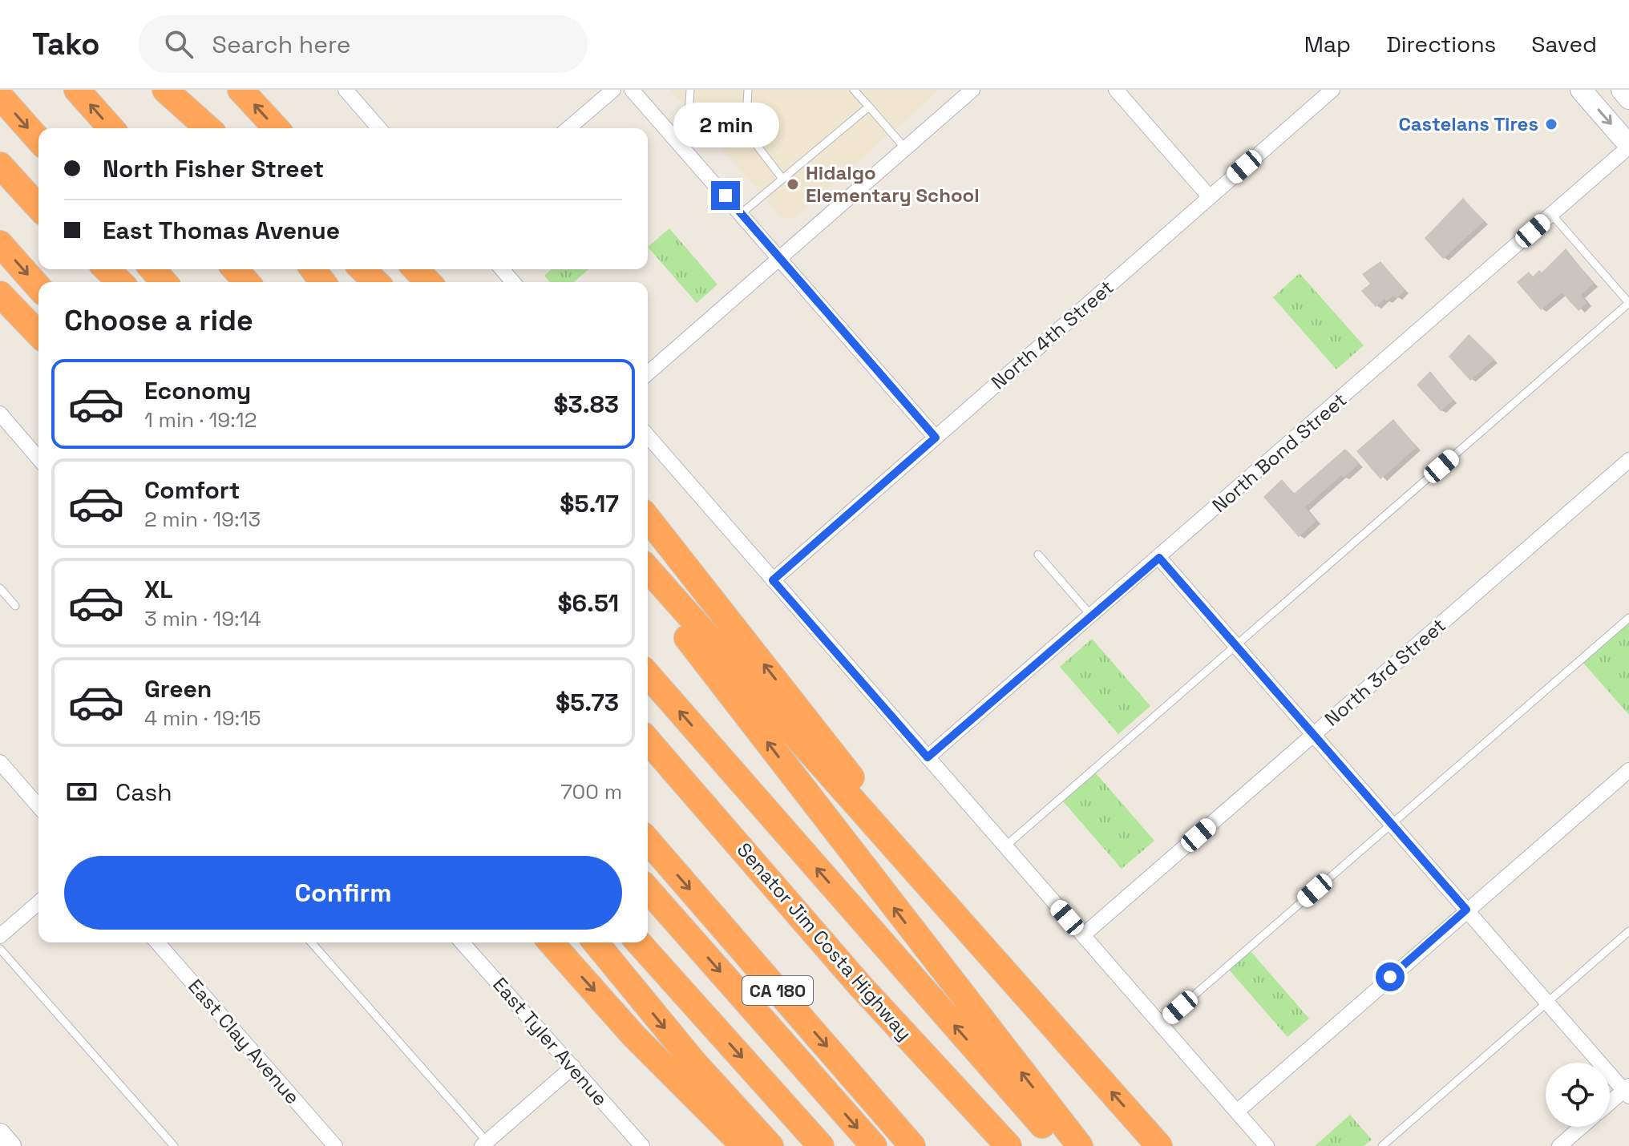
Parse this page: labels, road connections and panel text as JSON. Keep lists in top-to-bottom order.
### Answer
{
  "streets": {
    "highway": ["Senator Jim Costa Highway", "CA 180"],
    "street": [
      "North 4th Street",
      "North Bond Street",
      "North 3rd Street",
      "East Clay Avenue",
      "East Tyler Avenue"
    ]
  },
  "places": ["Castelans Tires", "Hidalgo Elementary School"],
  "page": {
    "header": "Tako",
    "search": "Search here",
    "nav": ["Map", "Directions", "Saved"],
    "bubble": "2 min",
    "banner": ["North Fisher Street", "East Thomas Avenue"],
    "heading": "Choose a ride",
    "list": [
      {
        "name": "Economy",
        "note": "1 min · 19:12",
        "value": "$3.83"
      },
      {
        "name": "Comfort",
        "note": "2 min · 19:13",
        "value": "$5.17"
      },
      {
        "name": "XL",
        "note": "3 min · 19:14",
        "value": "$6.51"
      },
      {
        "name": "Green",
        "note": "4 min · 19:15",
        "value": "$5.73"
      }
    ],
    "pay": ["Cash", "700 m"],
    "buttons": "Confirm"
  }
}
